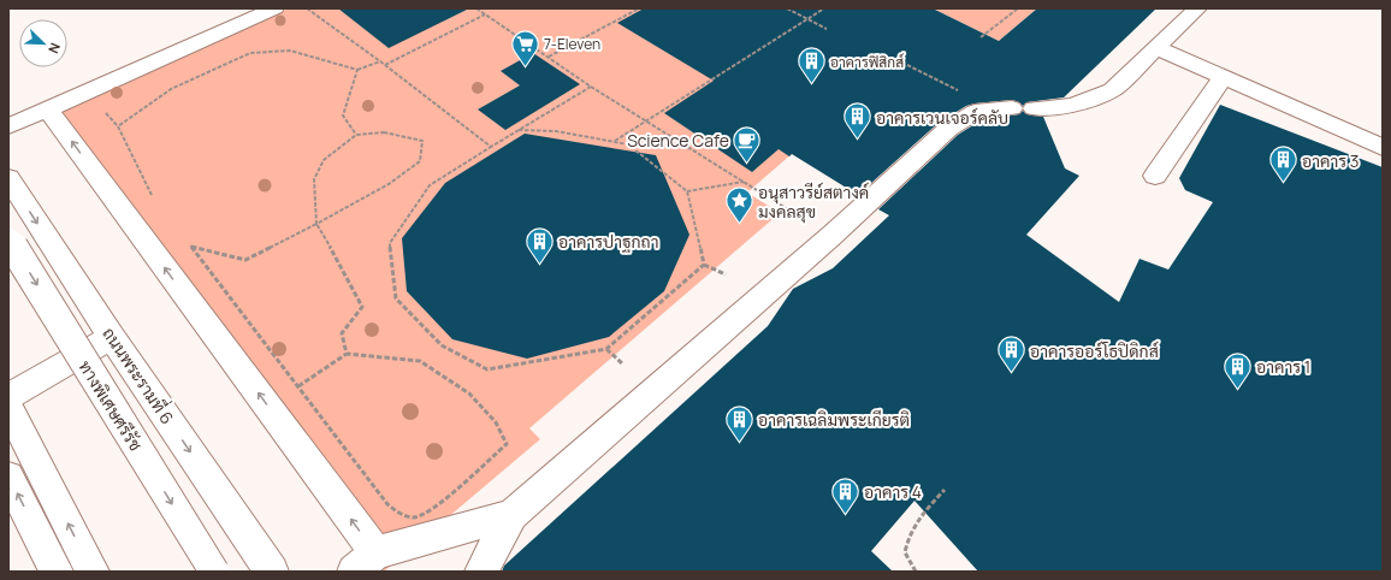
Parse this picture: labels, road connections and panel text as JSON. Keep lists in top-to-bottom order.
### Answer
{
  "streets": {
    "main road": ["ถนนพระรามที่ 6", "ทางพิเศษศรีรัช"]
  },
  "places": {
    "supermarket": ["7-Eleven"],
    "building": [
      "อาคารฟิสิกส์",
      "อาคารเวนเจอร์คลับ",
      "อาคาร 3",
      "อาคารปาฐกถา",
      "อาคารออร์โธปิดิกส์",
      "อาคาร 1",
      "อาคารเฉลิมพระเกียรติ",
      "อาคาร 4"
    ],
    "cafe": ["Science Cafe"],
    "place": ["อนุสาวรีย์สตางค์ มงคลสุข"]
  },
  "north": "bottom right"
}
